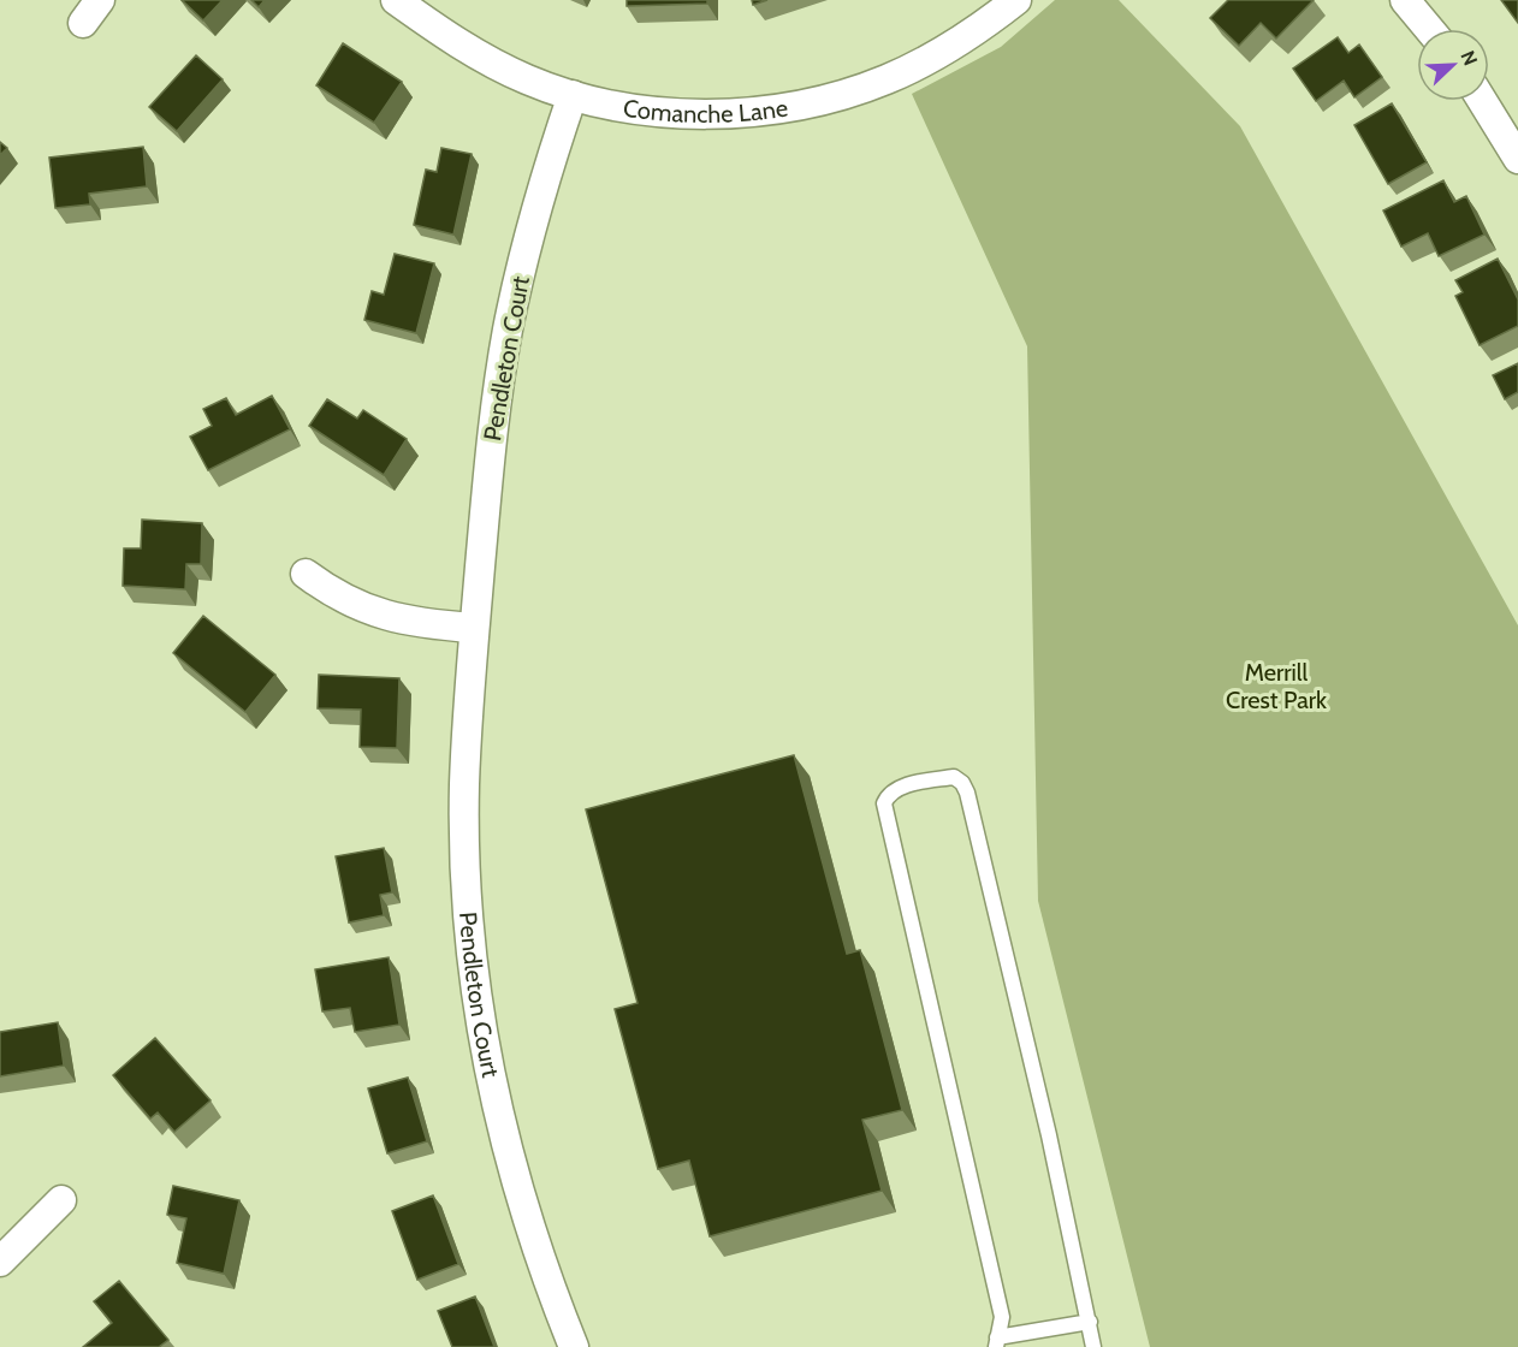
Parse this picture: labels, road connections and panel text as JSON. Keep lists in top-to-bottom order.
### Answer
{
  "streets": {
    "street": ["Comanche Lane", "Pendleton Court"]
  },
  "crossings": [
    ["Comanche Lane", "Pendleton Court"]
  ],
  "parks": ["Merrill Crest Park"],
  "north": "top right"
}
